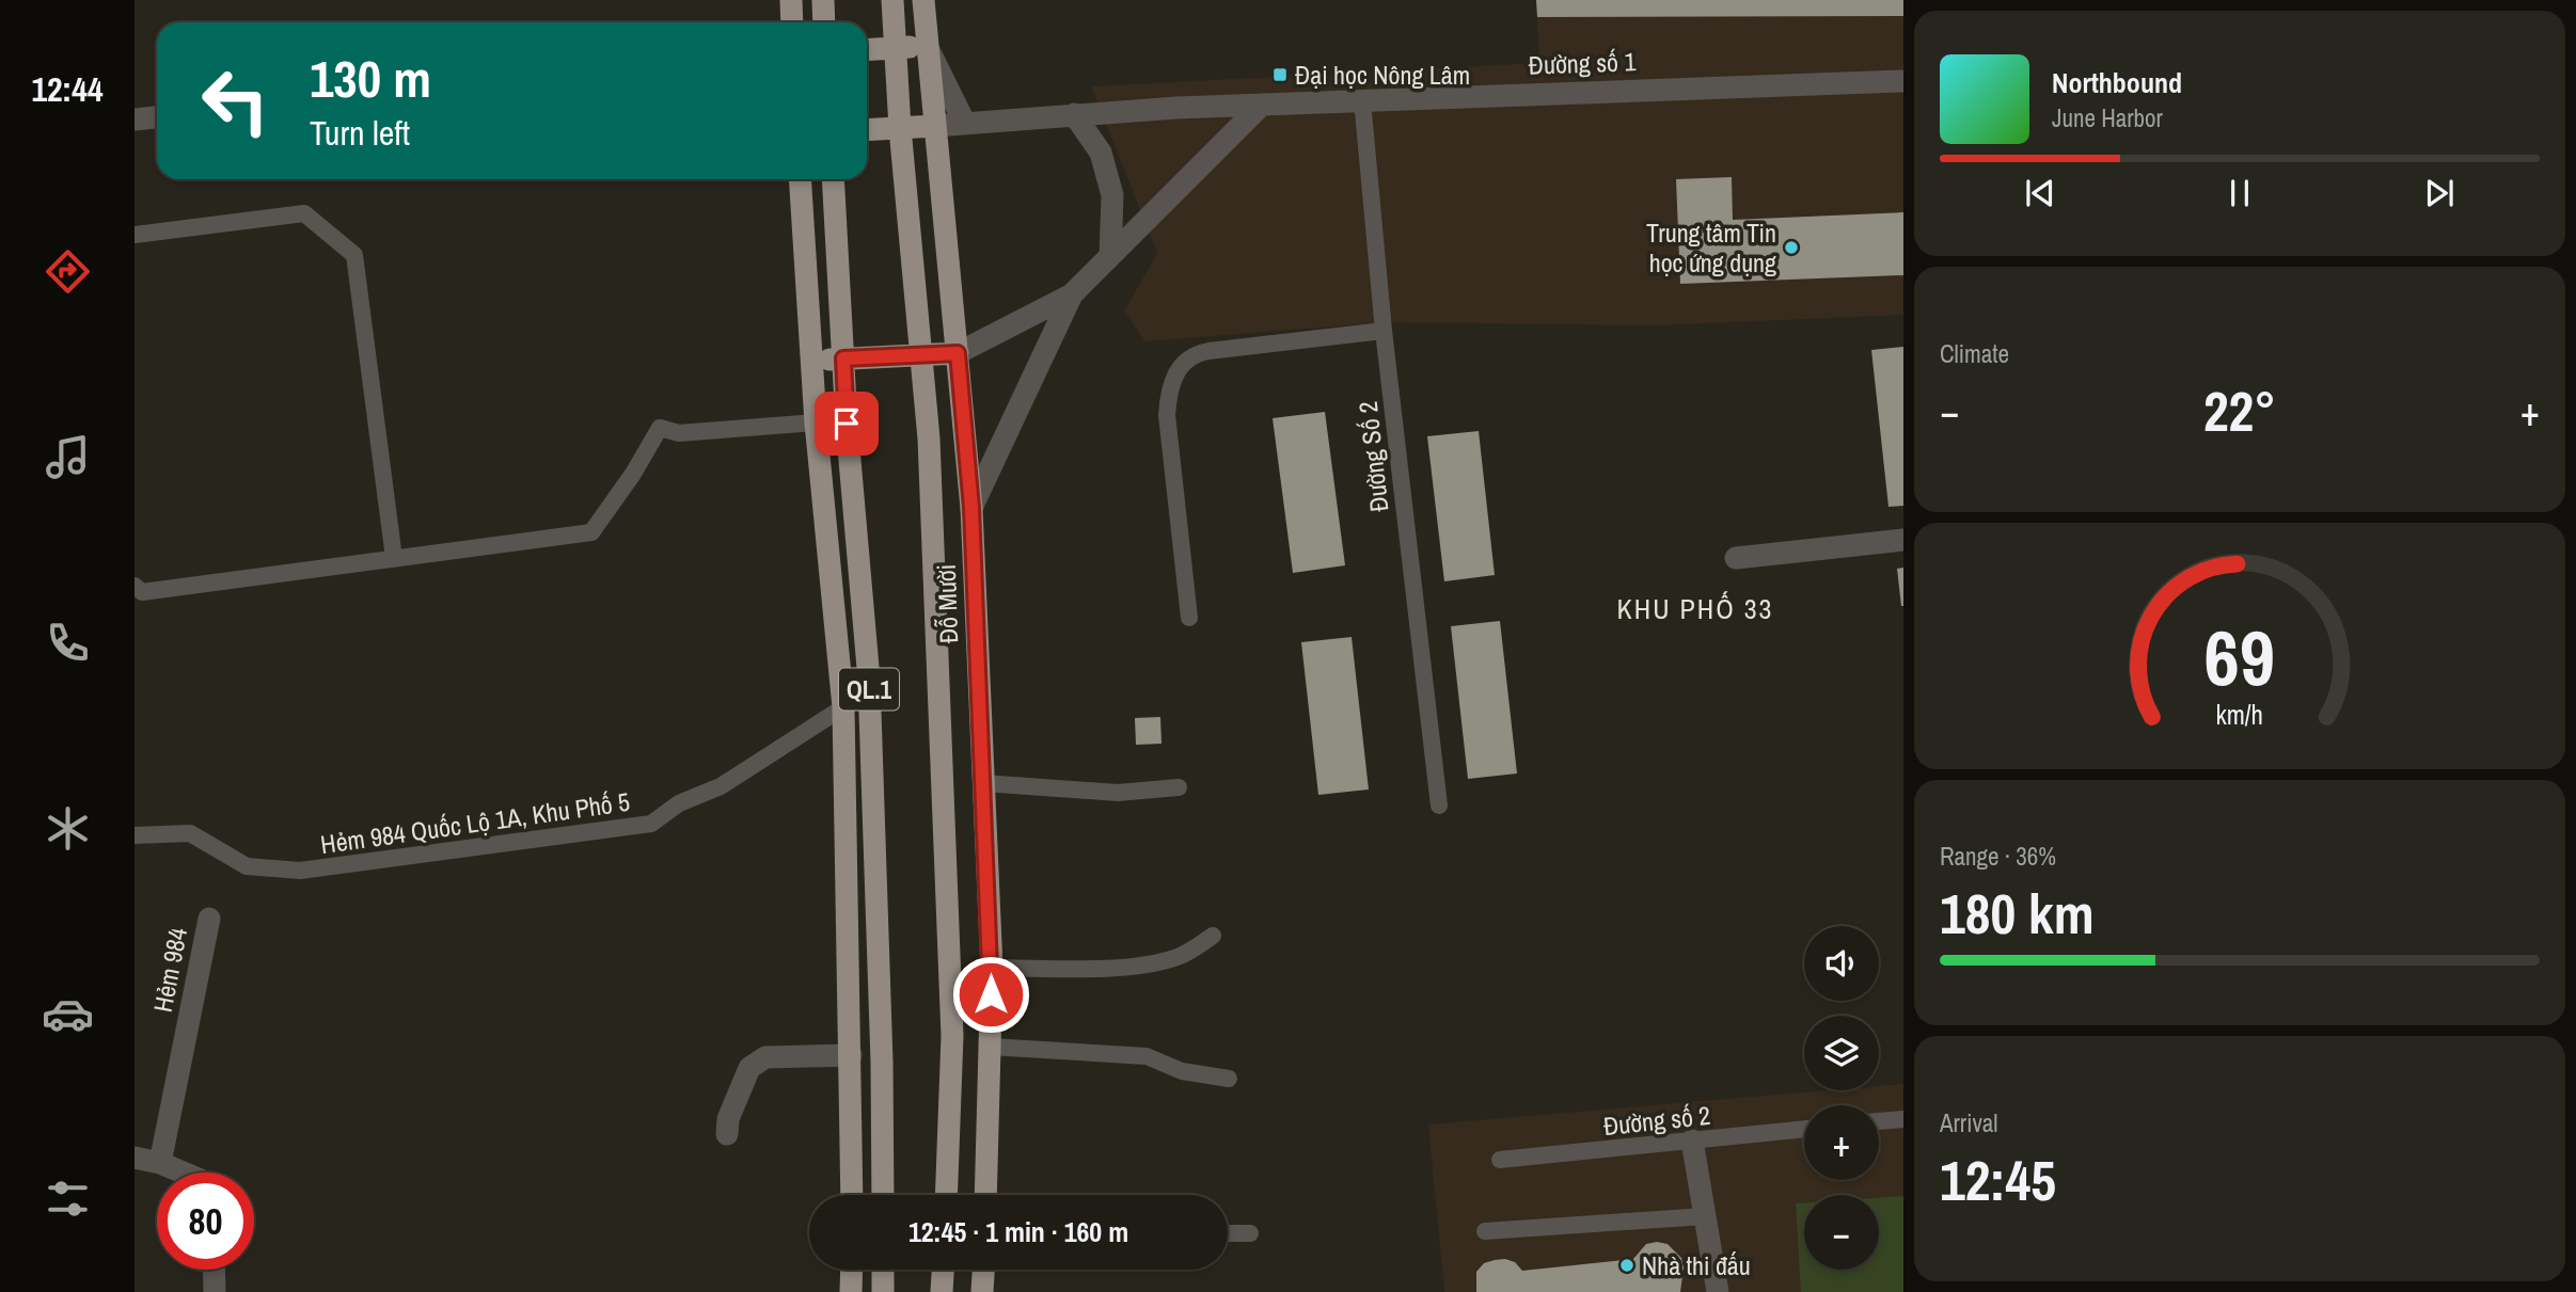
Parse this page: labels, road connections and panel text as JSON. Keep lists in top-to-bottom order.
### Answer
{
  "streets": {
    "highway": ["Đỗ Mười", "QL.1"],
    "street": ["Đường số 1", "Hẻm 984"],
    "lane": ["Đường Số 2", "Hẻm 984 Quốc Lộ 1A, Khu Phố 5", "Đường số 2"]
  },
  "crossings": [
    ["Đường số 1", "Đường Số 2"],
    ["Đường số 1", "Đỗ Mười"],
    ["QL.1", "Hẻm 984 Quốc Lộ 1A, Khu Phố 5"]
  ],
  "districts": ["KHU PHỐ 33"],
  "places": {
    "transit": ["Đại học Nông Lâm"],
    "other": ["Trung tâm Tin học ứng dụng", "Nhà thi đấu"]
  },
  "page": {
    "tabs": "12:44",
    "turn": ["130 m", "Turn left"],
    "song": ["Northbound", "June Harbor"],
    "tile": [
      "Climate",
      ["Range · 36%", "180 km"],
      ["Arrival", "12:45"]
    ],
    "heat": ["−", "22°", "+"],
    "map_buttons": ["+", "−"],
    "limit": "80",
    "trip": "12:45 · 1 min · 160 m",
    "gauge": ["69", "km/h"]
  }
}
